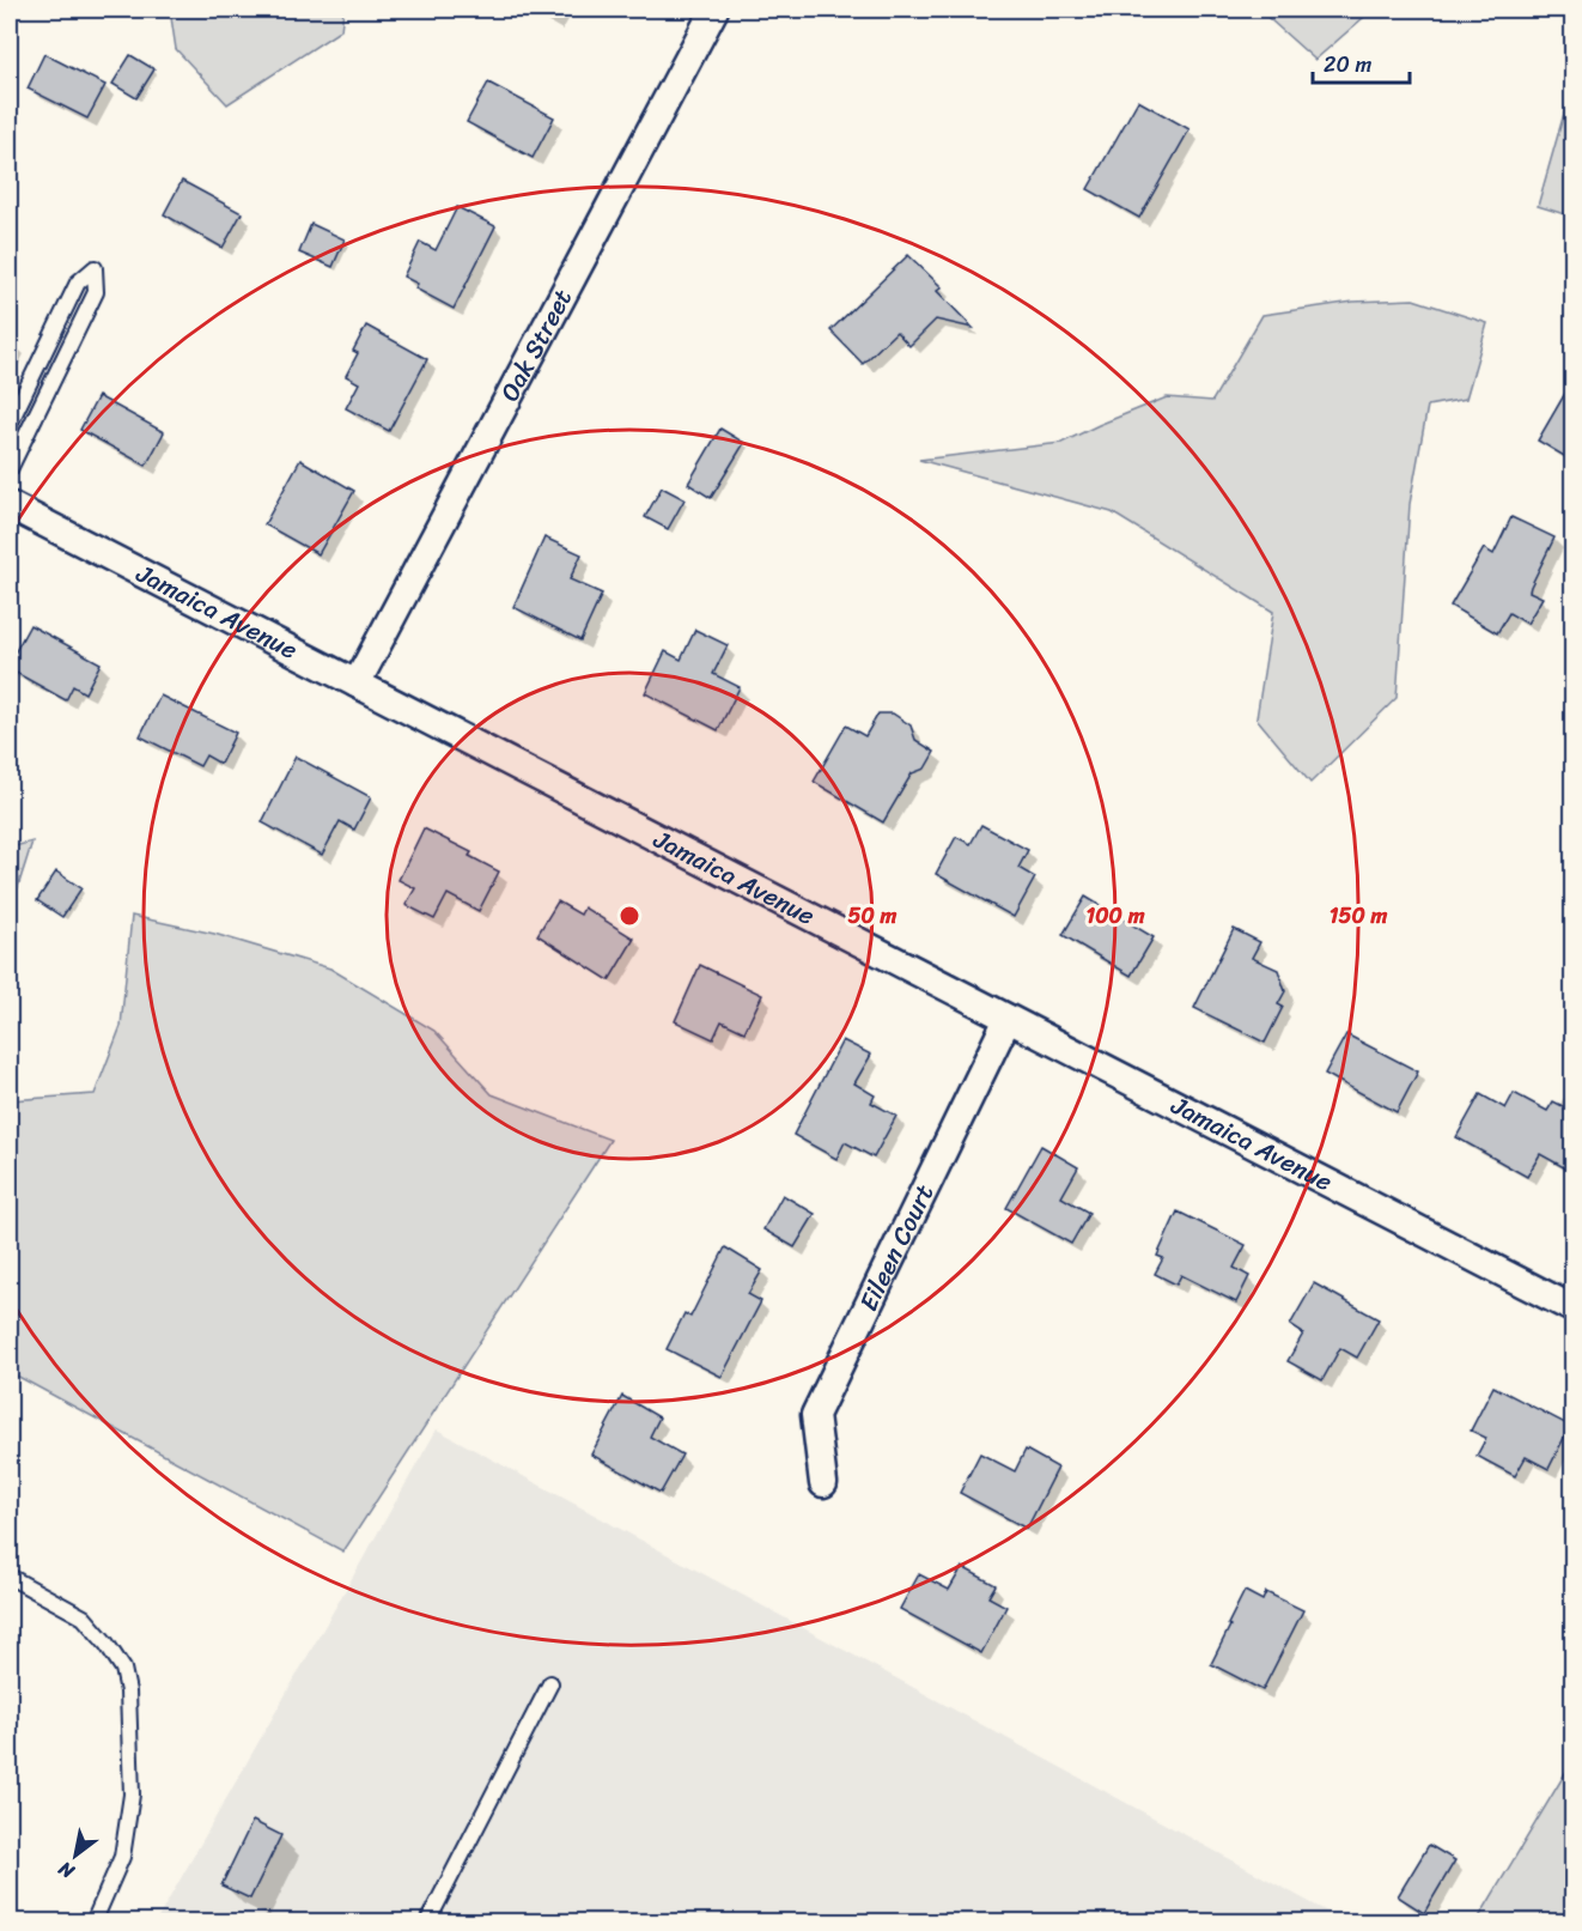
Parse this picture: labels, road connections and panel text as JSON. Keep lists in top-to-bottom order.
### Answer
{
  "streets": {
    "street": ["Oak Street", "Jamaica Avenue", "Eileen Court"]
  },
  "crossings": [
    ["Oak Street", "Jamaica Avenue"],
    ["Jamaica Avenue", "Eileen Court"]
  ],
  "scale_bar": "20 m",
  "north": "bottom left",
  "rings": ["50 m", "100 m", "150 m"]
}
